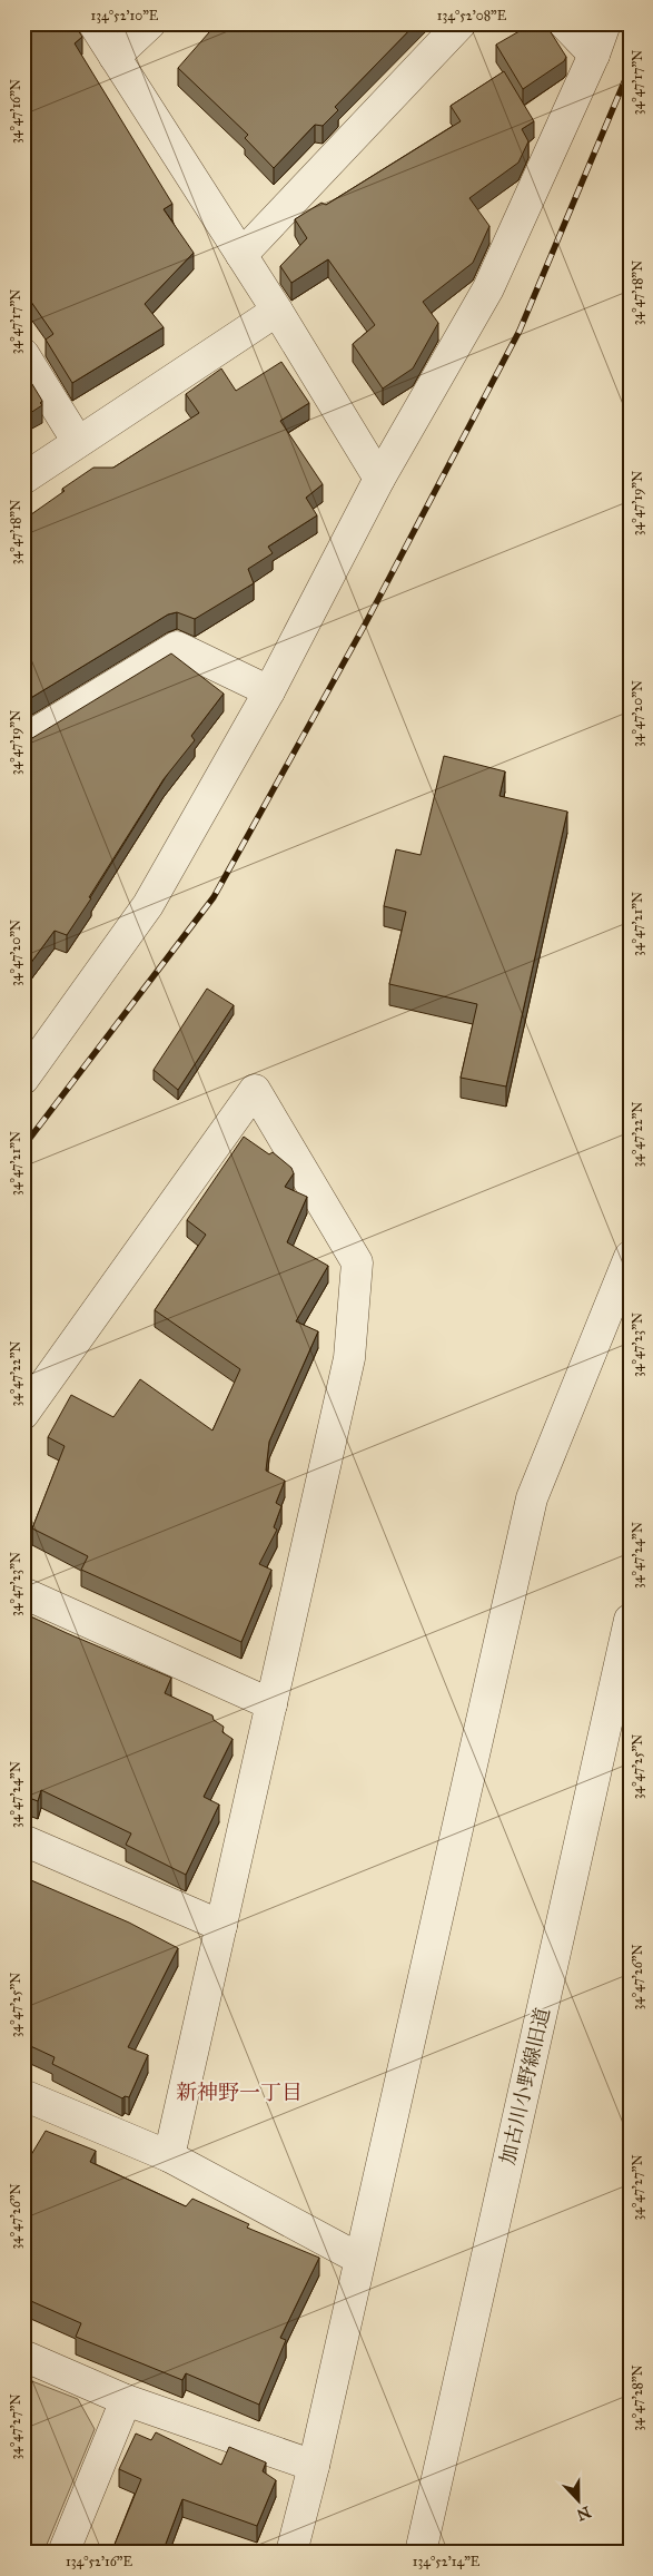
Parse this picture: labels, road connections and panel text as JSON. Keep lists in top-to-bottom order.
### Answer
{
  "streets": {
    "street": ["加古川小野線旧道"]
  },
  "districts": ["新神野一丁目"],
  "north": "bottom",
  "coordinates": [
    "134°52'10\"E",
    "134°52'08\"E",
    "34°47'17\"N",
    "34°47'16\"N",
    "34°47'18\"N",
    "34°47'19\"N",
    "34°47'20\"N",
    "34°47'21\"N",
    "34°47'22\"N",
    "34°47'23\"N",
    "34°47'24\"N",
    "34°47'25\"N",
    "34°47'26\"N",
    "34°47'27\"N",
    "34°47'28\"N",
    "134°52'16\"E",
    "134°52'14\"E"
  ]
}
